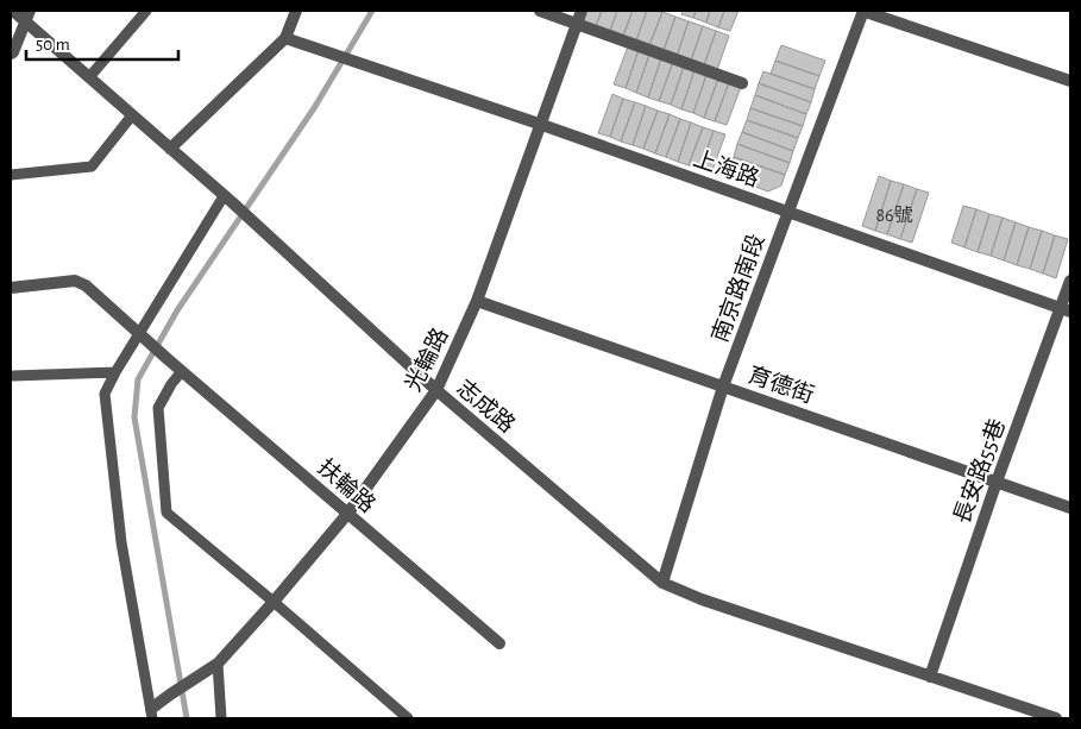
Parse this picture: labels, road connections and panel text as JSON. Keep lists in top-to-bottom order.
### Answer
{
  "streets": {
    "street": [
      "上海路",
      "南京路南段",
      "光輪路",
      "育德街",
      "志成路",
      "長安路55巷",
      "扶輪路"
    ]
  },
  "crossings": [
    ["上海路", "南京路南段"],
    ["上海路", "光輪路"],
    ["上海路", "長安路55巷"],
    ["南京路南段", "育德街"],
    ["南京路南段", "志成路"],
    ["光輪路", "育德街"],
    ["光輪路", "志成路"],
    ["光輪路", "扶輪路"],
    ["育德街", "長安路55巷"],
    ["志成路", "長安路55巷"]
  ],
  "house_numbers": ["86號"],
  "scale_bar": "50 m"
}
